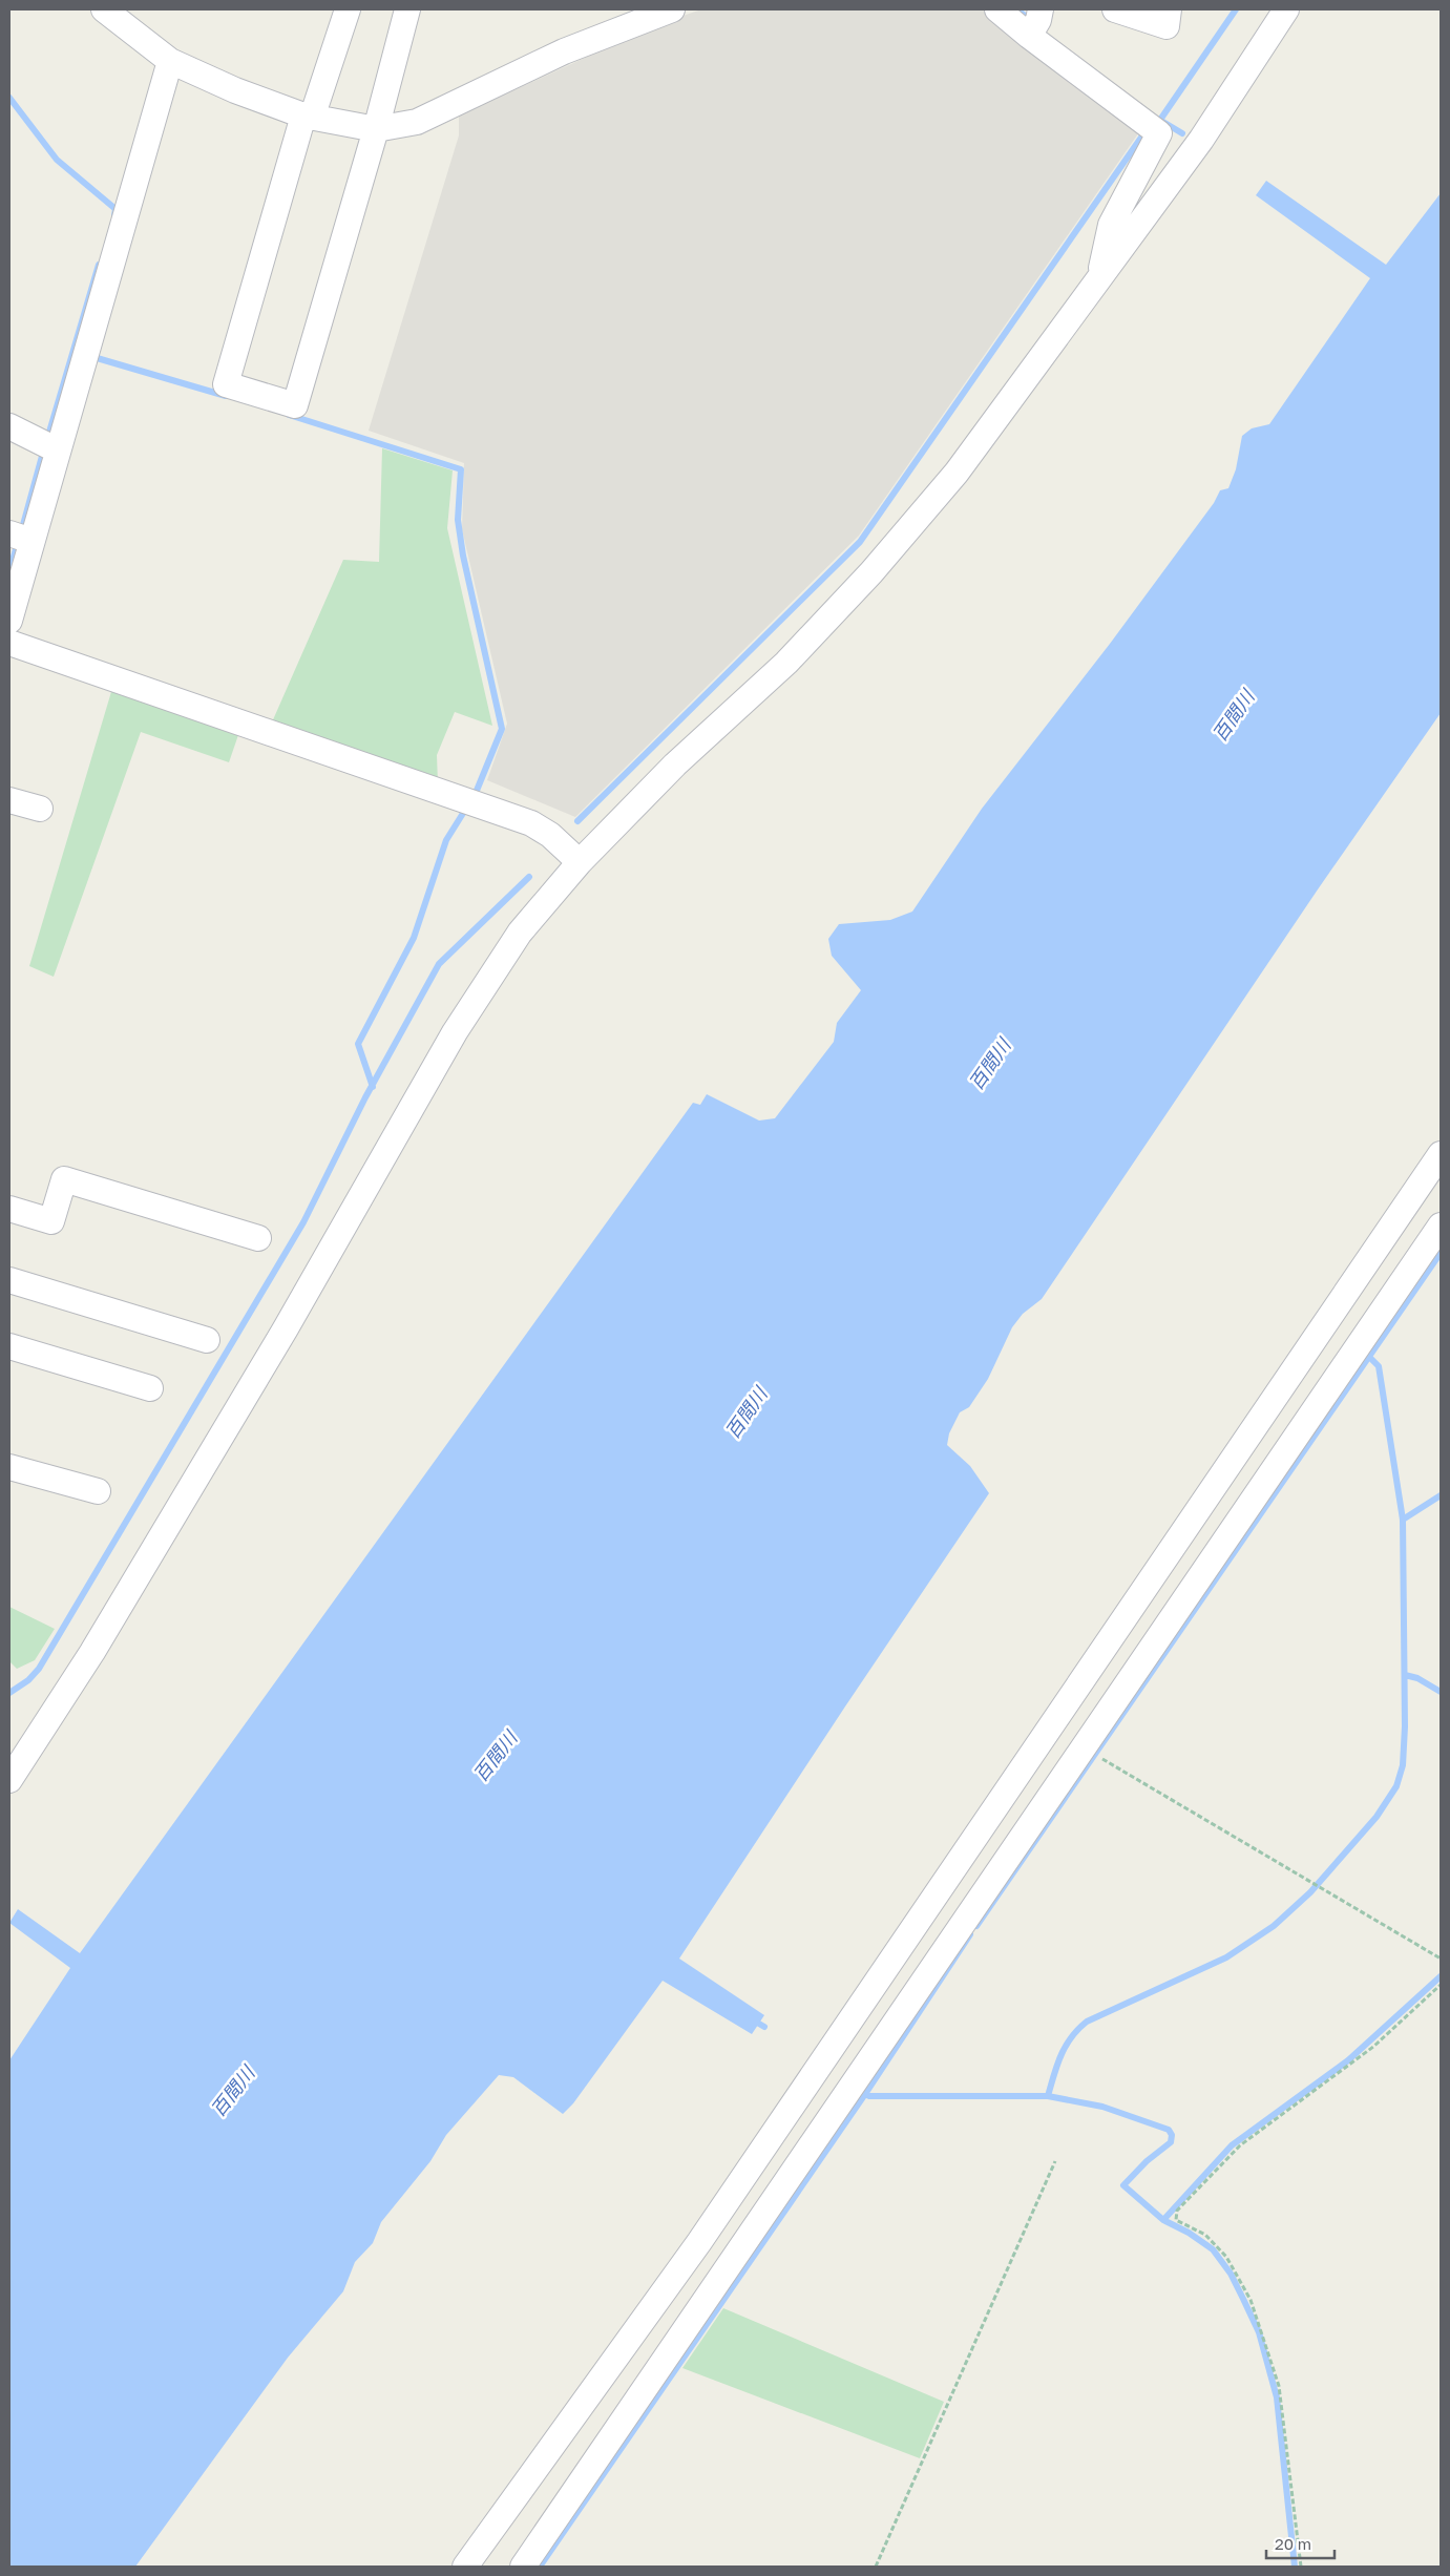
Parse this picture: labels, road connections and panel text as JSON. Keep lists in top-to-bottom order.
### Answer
{
  "water": ["百間川"],
  "scale_bar": "20 m"
}
